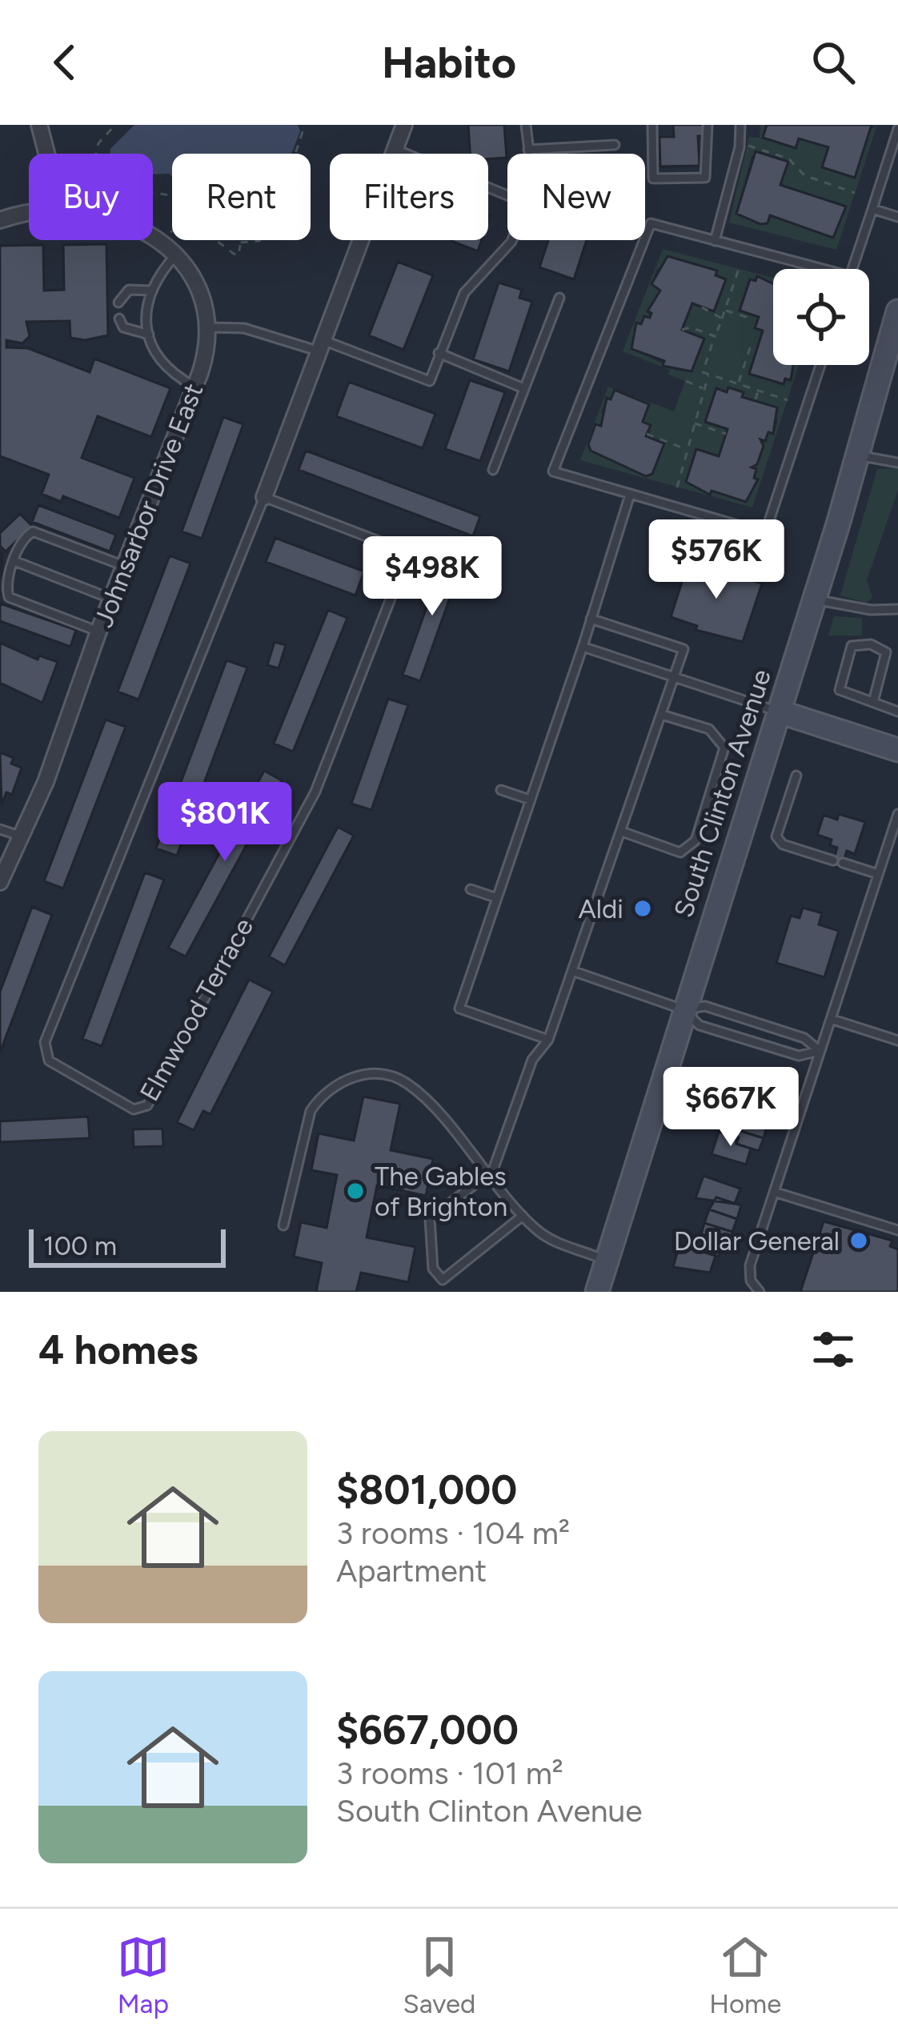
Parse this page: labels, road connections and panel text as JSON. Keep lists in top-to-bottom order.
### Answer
{
  "streets": {
    "street": ["Johnsarbor Drive East", "South Clinton Avenue", "Elmwood Terrace"]
  },
  "places": ["Aldi", "The Gables of Brighton", "Dollar General"],
  "scale_bar": "100 m",
  "page": {
    "header": "Habito",
    "chip": [
      "Buy",
      "Rent",
      "Filters",
      "New"
    ],
    "price": [
      "$576K",
      "$498K",
      "$801K",
      "$667K"
    ],
    "scale": "100 m",
    "heading": "4 homes",
    "list": [
      {
        "name": "$801,000",
        "note": "3 rooms · 104 m² · Apartment"
      },
      {
        "name": "$667,000",
        "note": "3 rooms · 101 m² · South Clinton Avenue"
      }
    ],
    "tabs": ["Map", "Saved", "Home"]
  }
}
